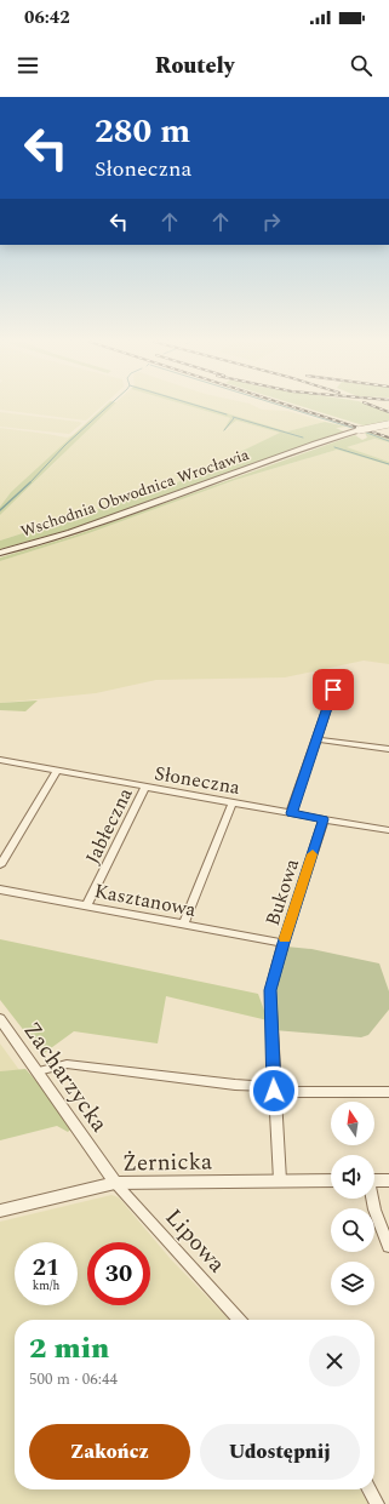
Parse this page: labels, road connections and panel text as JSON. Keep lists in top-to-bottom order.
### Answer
{
  "streets": {
    "main road": ["Wschodnia Obwodnica Wrocławia"],
    "street": [
      "Słoneczna",
      "Jabłeczna",
      "Bukowa",
      "Kasztanowa",
      "Zacharzycka",
      "Żernicka",
      "Lipowa"
    ]
  },
  "crossings": [
    ["Słoneczna", "Jabłeczna"],
    ["Słoneczna", "Bukowa"],
    ["Jabłeczna", "Kasztanowa"],
    ["Bukowa", "Kasztanowa"],
    ["Bukowa", "Żernicka"],
    ["Zacharzycka", "Żernicka"],
    ["Zacharzycka", "Lipowa"],
    ["Żernicka", "Lipowa"]
  ],
  "north": "top",
  "page": {
    "status": "06:42",
    "header": "Routely",
    "turn": ["280 m", "Słoneczna"],
    "speed": "21 km/h",
    "limit": "30",
    "heading": ["2 min", "500 m · 06:44"],
    "buttons": ["Zakończ", "Udostępnij"]
  }
}
